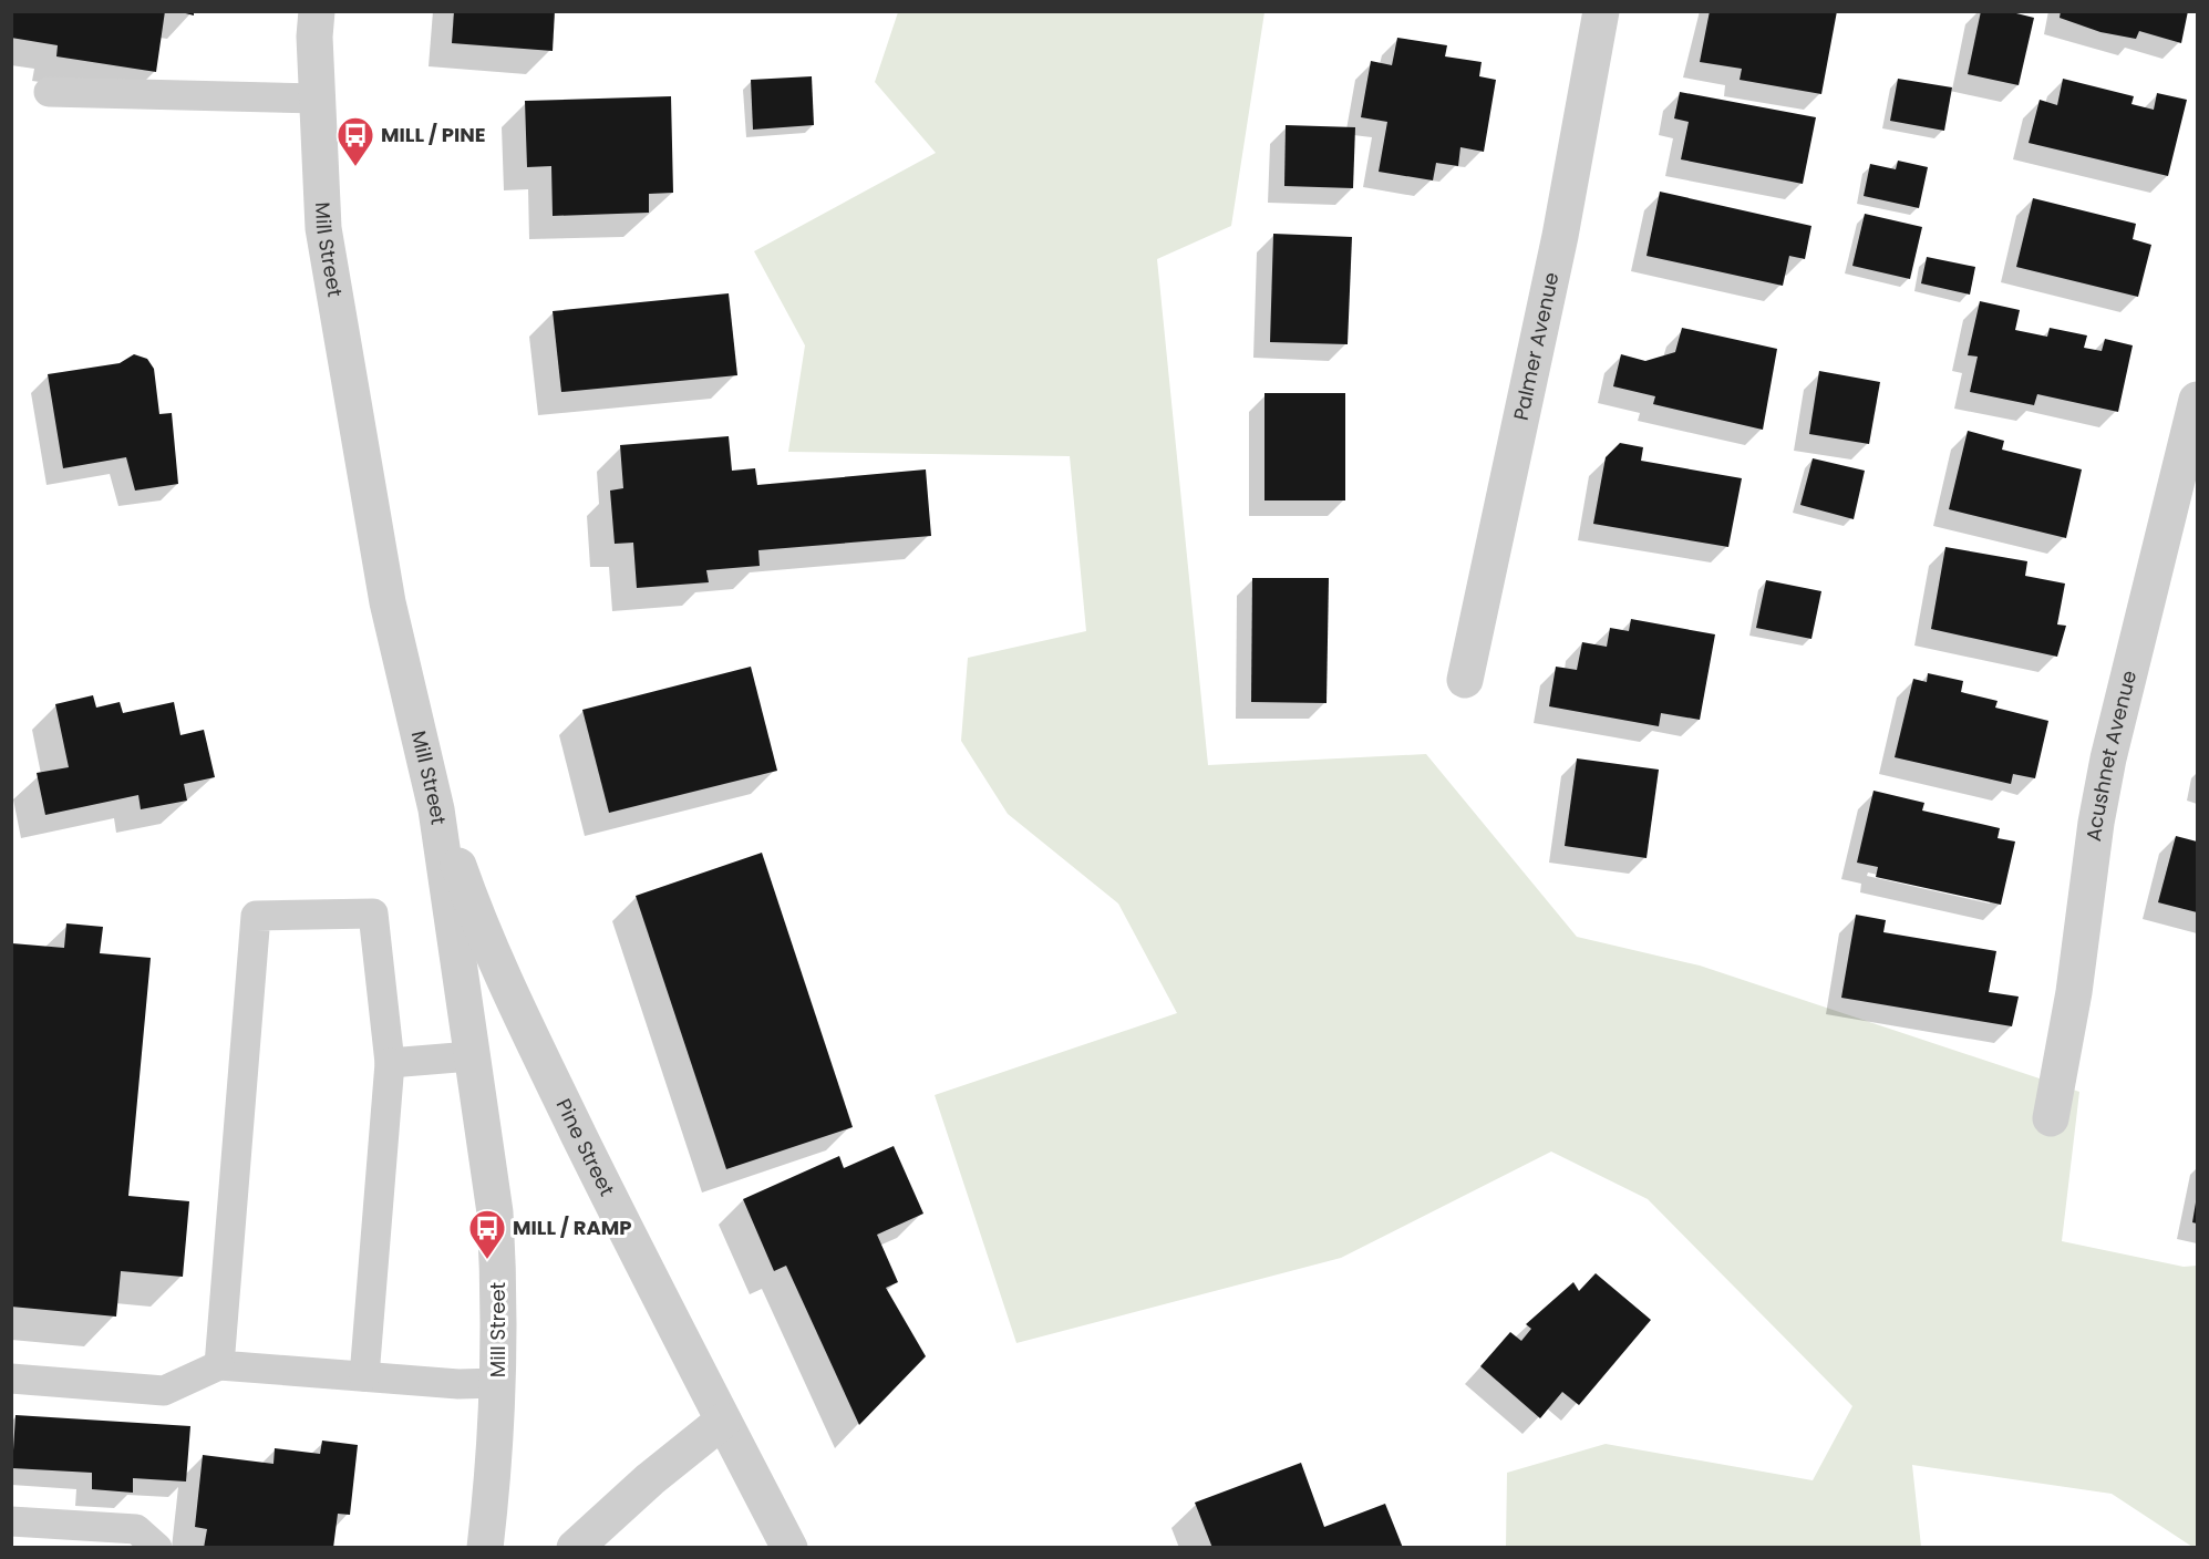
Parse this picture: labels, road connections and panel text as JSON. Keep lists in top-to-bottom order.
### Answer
{
  "streets": {
    "street": [
      "Mill Street",
      "Palmer Avenue",
      "Acushnet Avenue",
      "Pine Street"
    ]
  },
  "crossings": [
    ["Mill Street", "Pine Street"]
  ],
  "places": {
    "bus stop": ["MILL / PINE", "MILL / RAMP"]
  }
}
